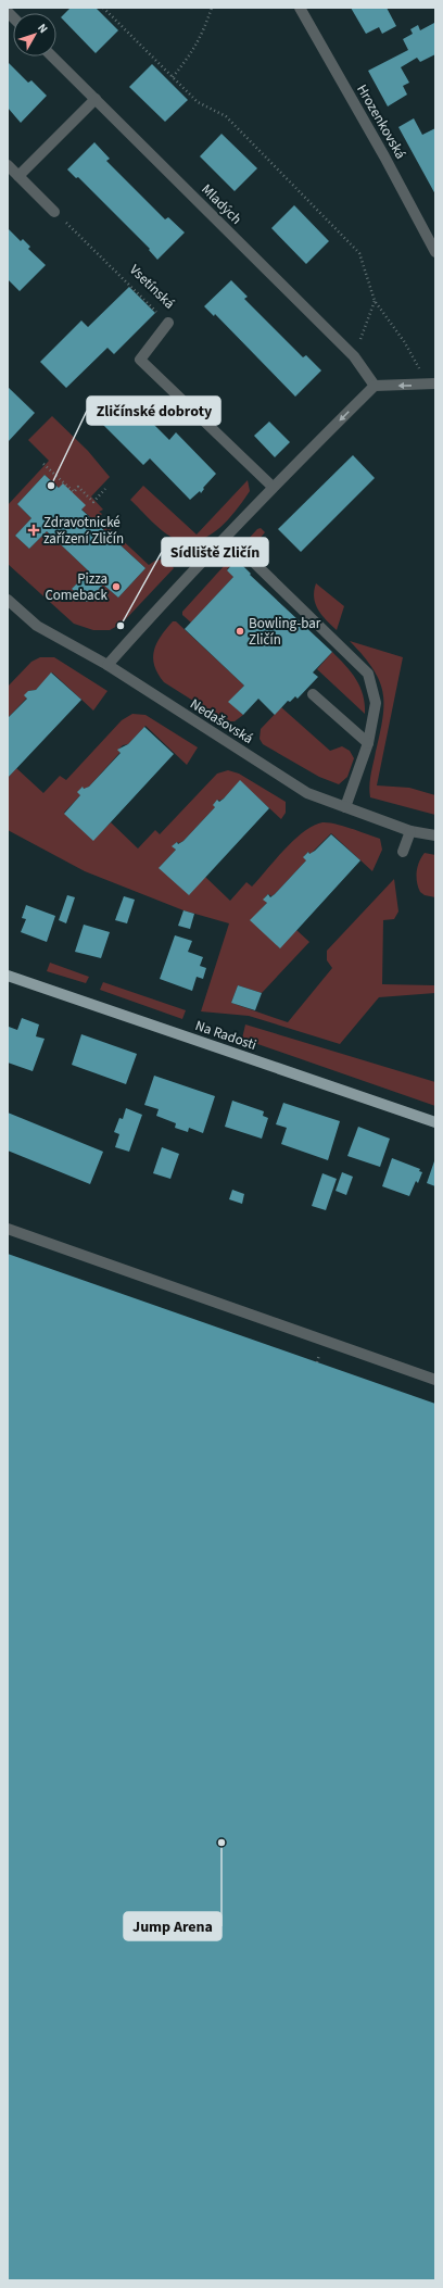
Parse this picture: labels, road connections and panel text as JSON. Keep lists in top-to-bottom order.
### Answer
{
  "streets": {
    "main road": ["Na Radosti"],
    "street": [
      "Hrozenkovská",
      "Mladých",
      "Vsetínská",
      "Nedašovská"
    ]
  },
  "places": {
    "other": [
      "Zličínské dobroty",
      "Pizza Comeback",
      "Sídliště Zličín",
      "Bowling-bar Zličín",
      "Jump Arena"
    ],
    "health": ["Zdravotnické zařízení Zličín"]
  },
  "north": "top right"
}
